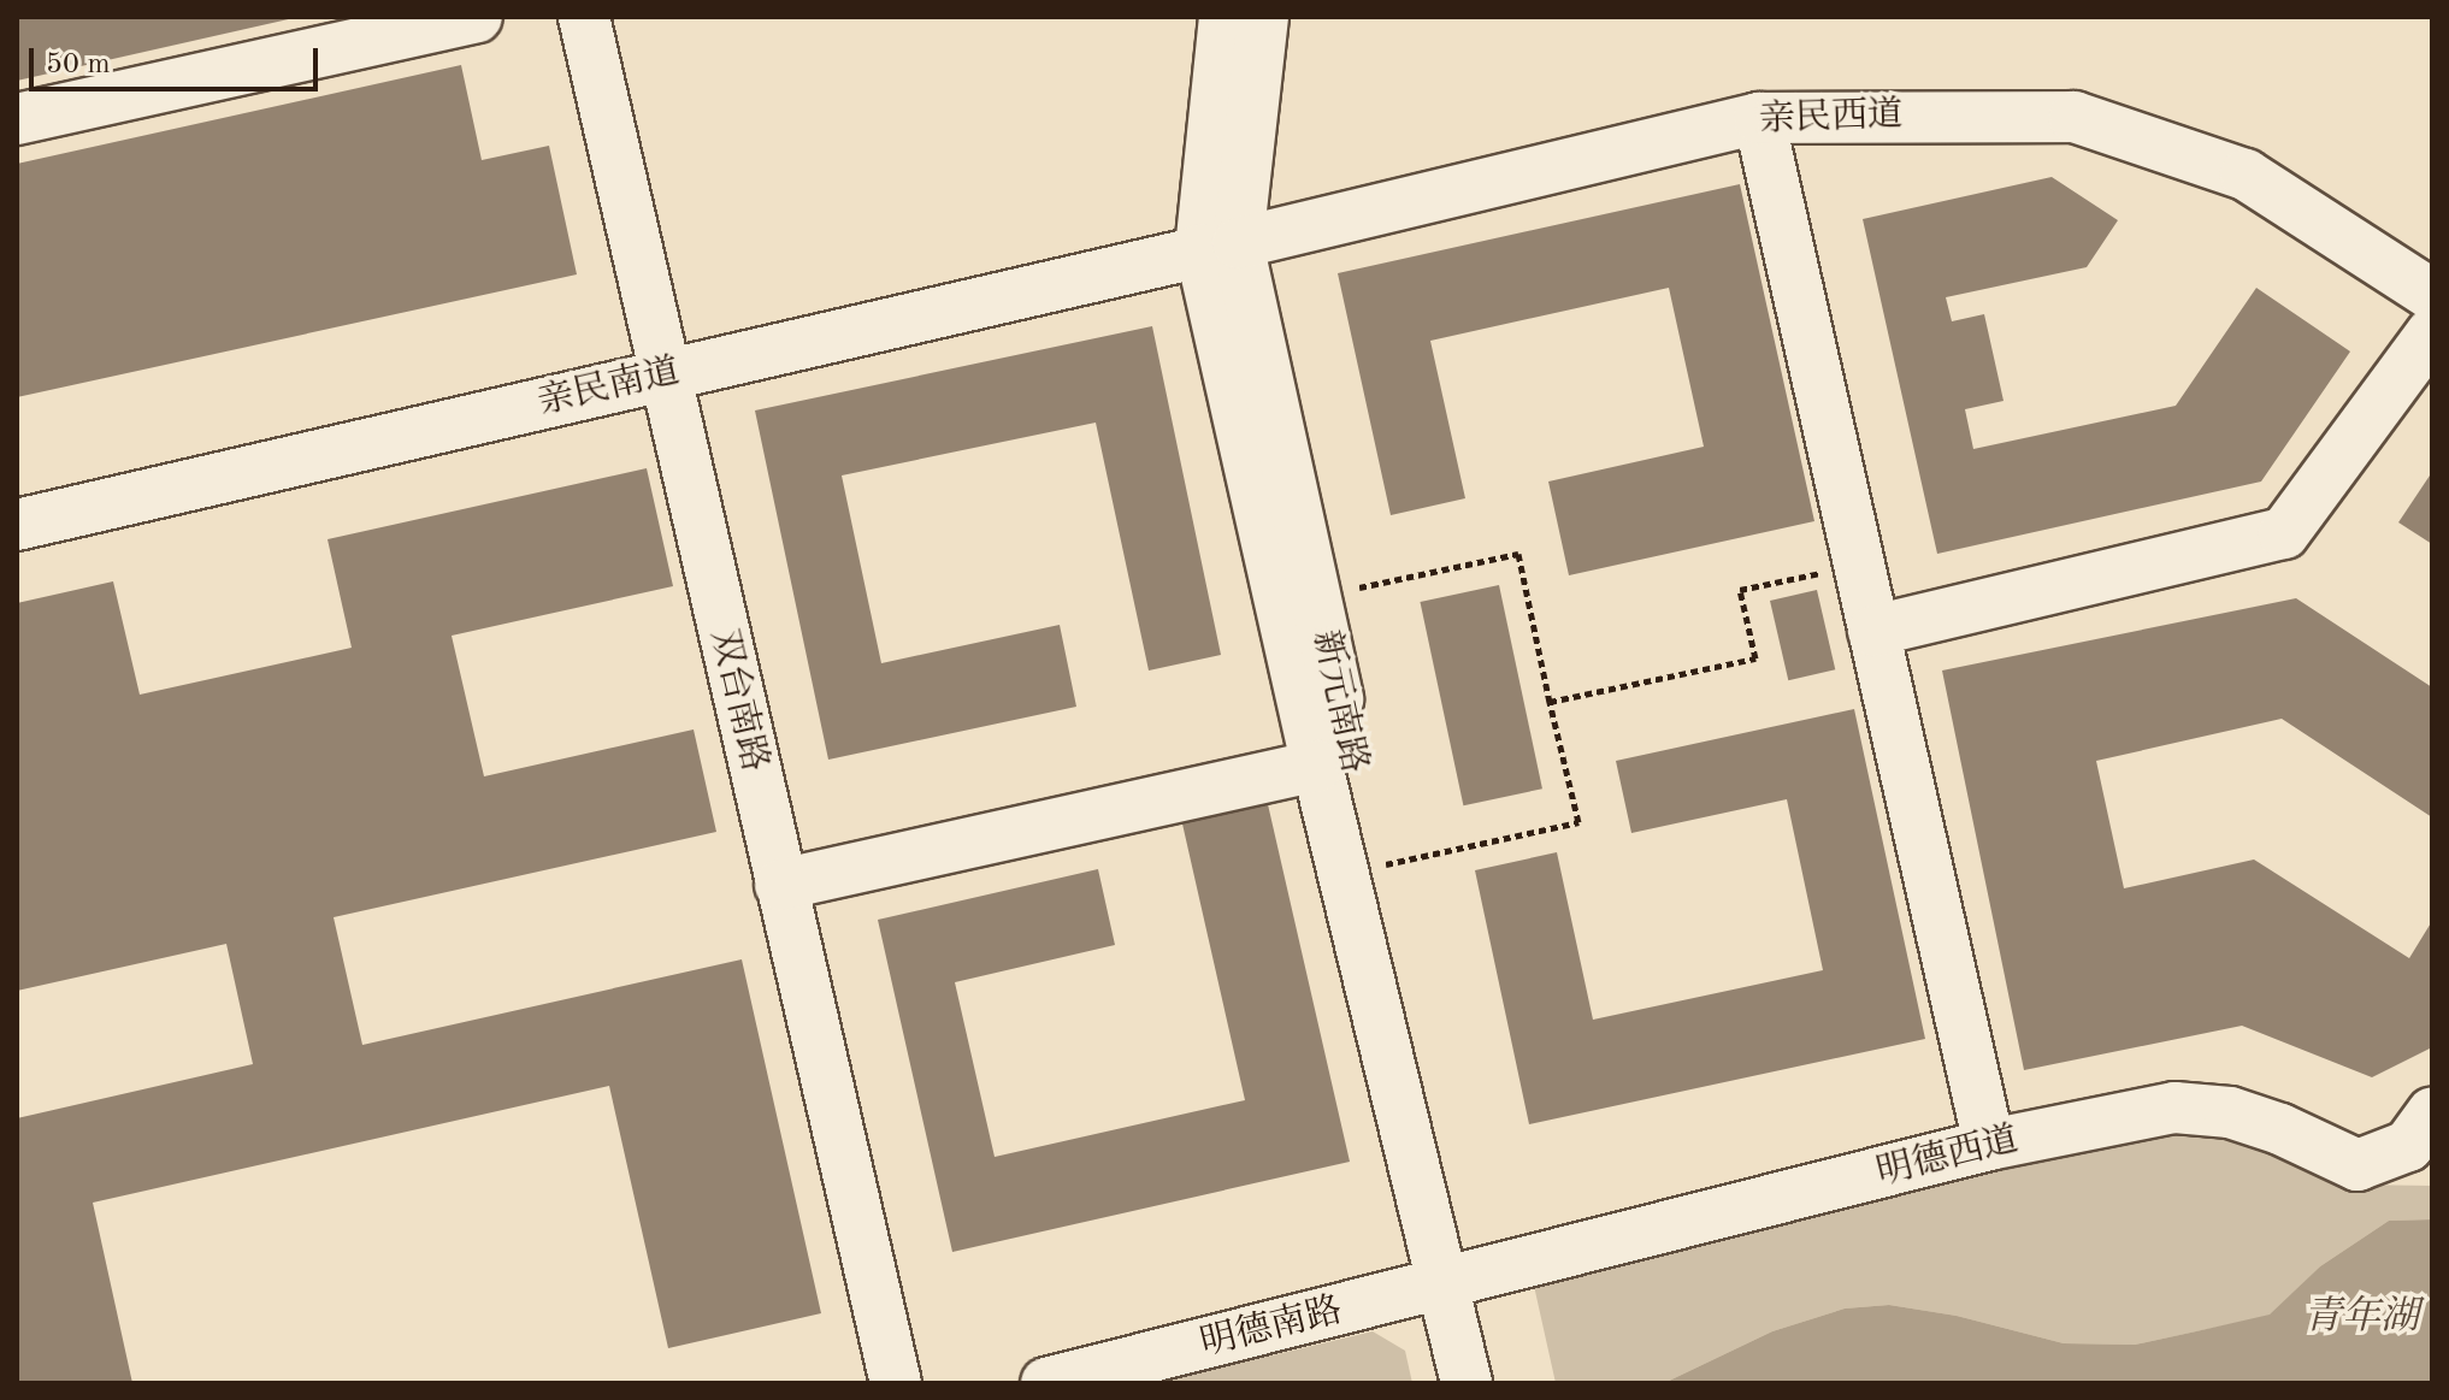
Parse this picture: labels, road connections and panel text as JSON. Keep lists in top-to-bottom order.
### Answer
{
  "streets": {
    "street": [
      "亲民西道",
      "亲民南道",
      "双台南路",
      "新元南路",
      "明德西道",
      "明德南路"
    ]
  },
  "crossings": [
    ["亲民西道", "亲民南道"],
    ["亲民西道", "新元南路"],
    ["亲民南道", "双台南路"],
    ["亲民南道", "新元南路"],
    ["新元南路", "明德西道"],
    ["新元南路", "明德南路"],
    ["明德西道", "明德南路"]
  ],
  "water": ["青年湖"],
  "scale_bar": "50 m"
}
